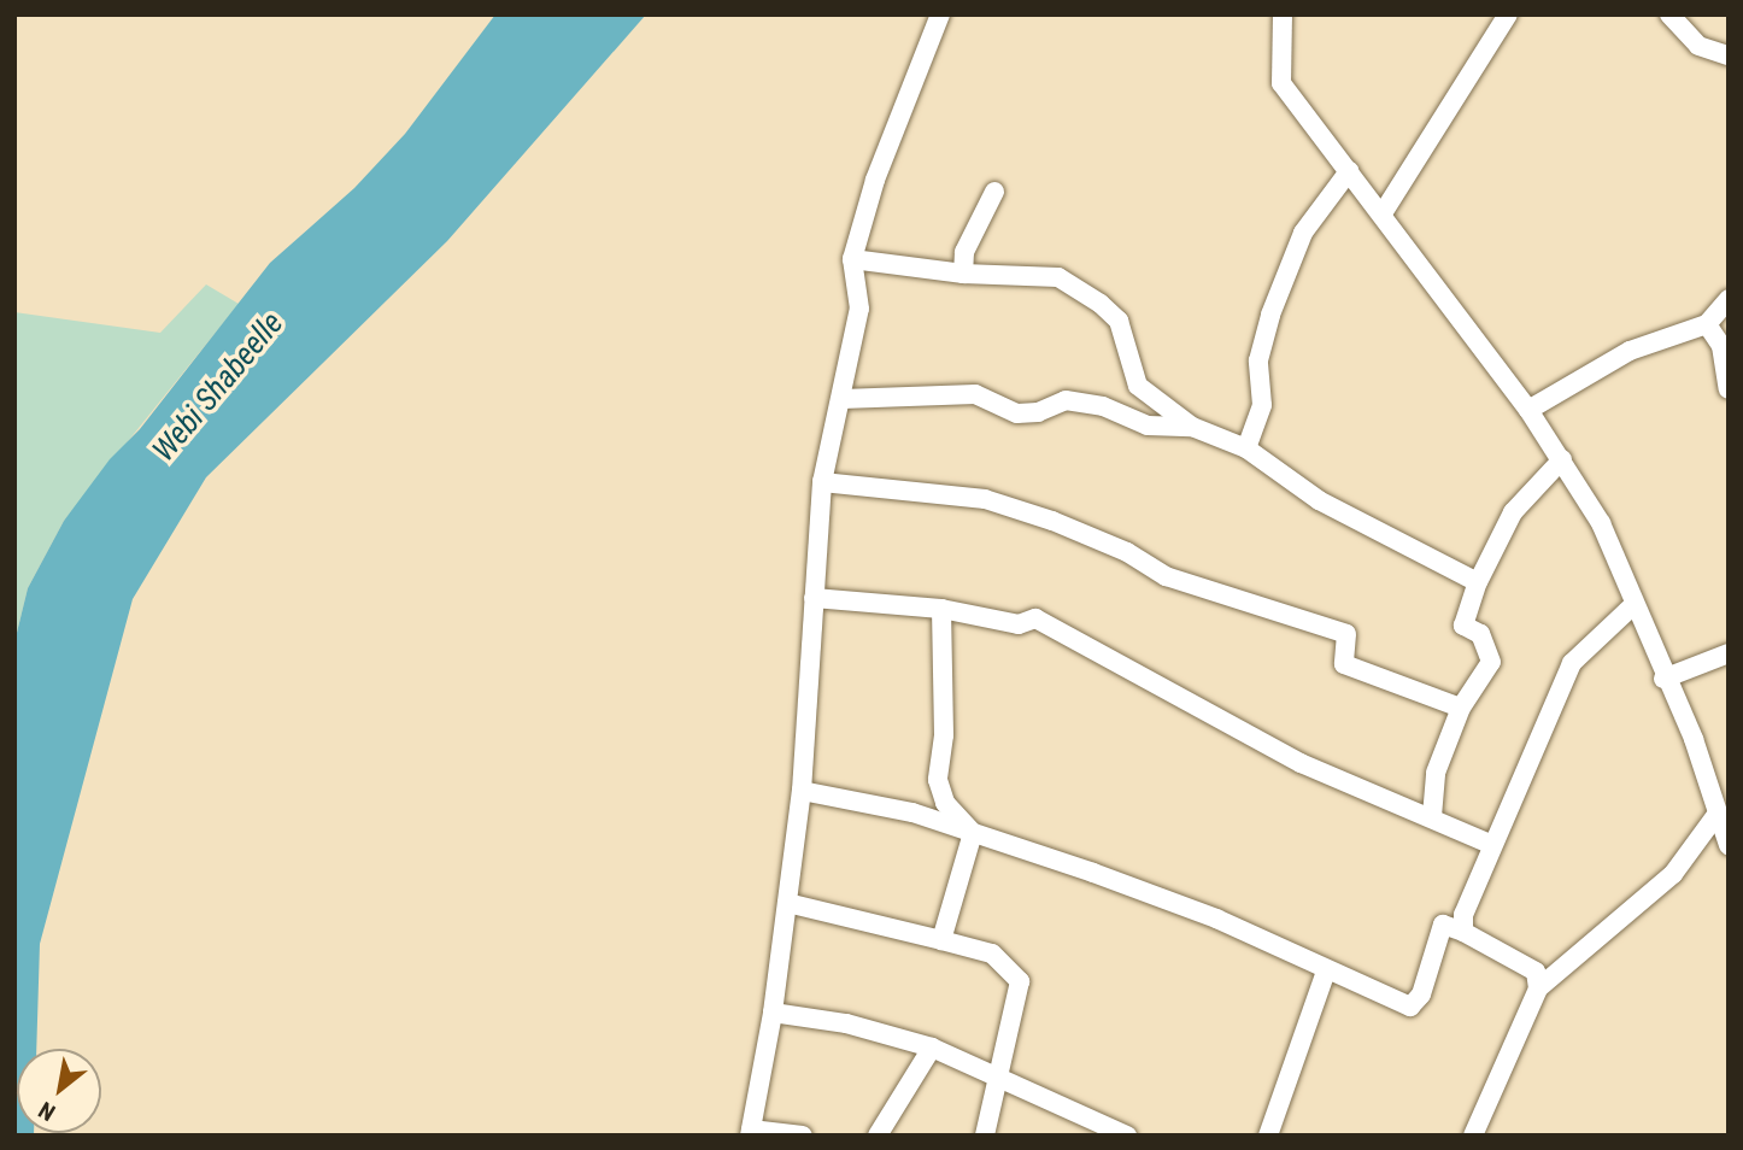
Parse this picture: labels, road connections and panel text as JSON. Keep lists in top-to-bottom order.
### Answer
{
  "water": ["Webi Shabeelle"],
  "north": "bottom left"
}
